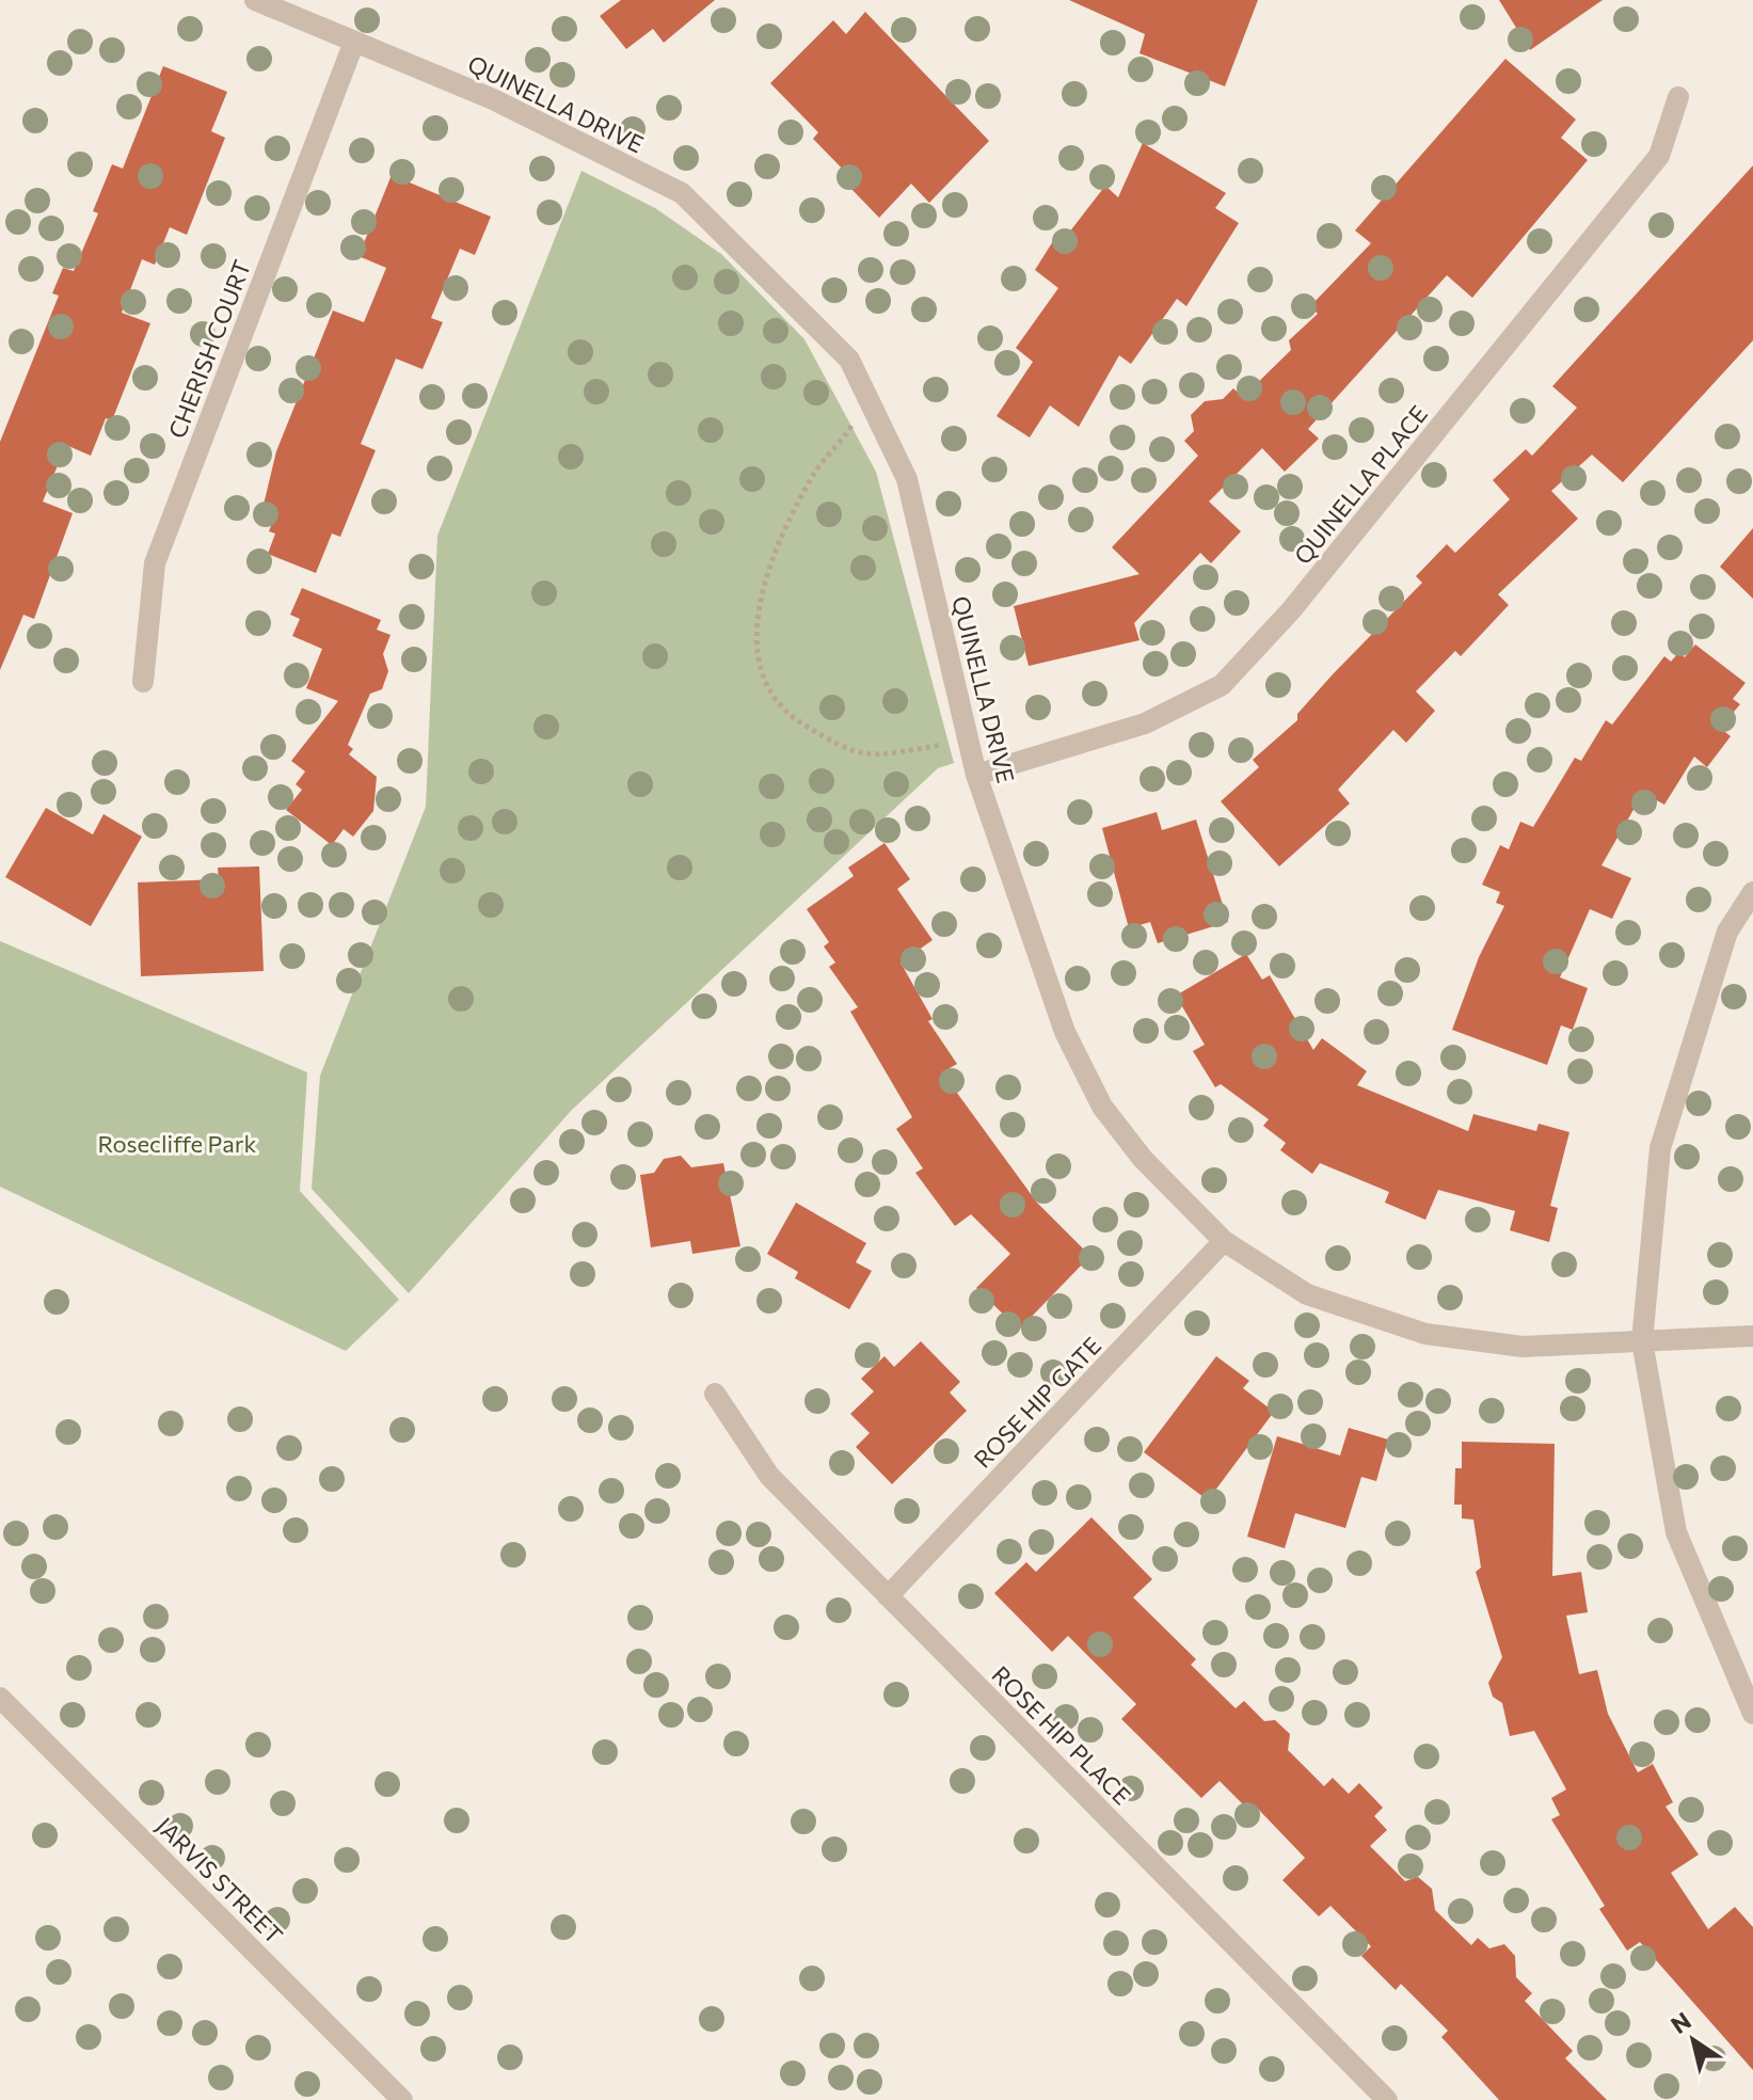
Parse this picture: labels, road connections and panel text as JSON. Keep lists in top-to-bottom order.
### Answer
{
  "streets": {
    "street": [
      "QUINELLA DRIVE",
      "CHERISH COURT",
      "QUINELLA PLACE",
      "ROSE HIP GATE",
      "ROSE HIP PLACE",
      "JARVIS STREET"
    ]
  },
  "crossings": [
    ["QUINELLA DRIVE", "CHERISH COURT"],
    ["QUINELLA DRIVE", "QUINELLA PLACE"],
    ["QUINELLA DRIVE", "ROSE HIP GATE"],
    ["ROSE HIP GATE", "ROSE HIP PLACE"]
  ],
  "parks": ["Rosecliffe Park"],
  "north": "top left"
}
